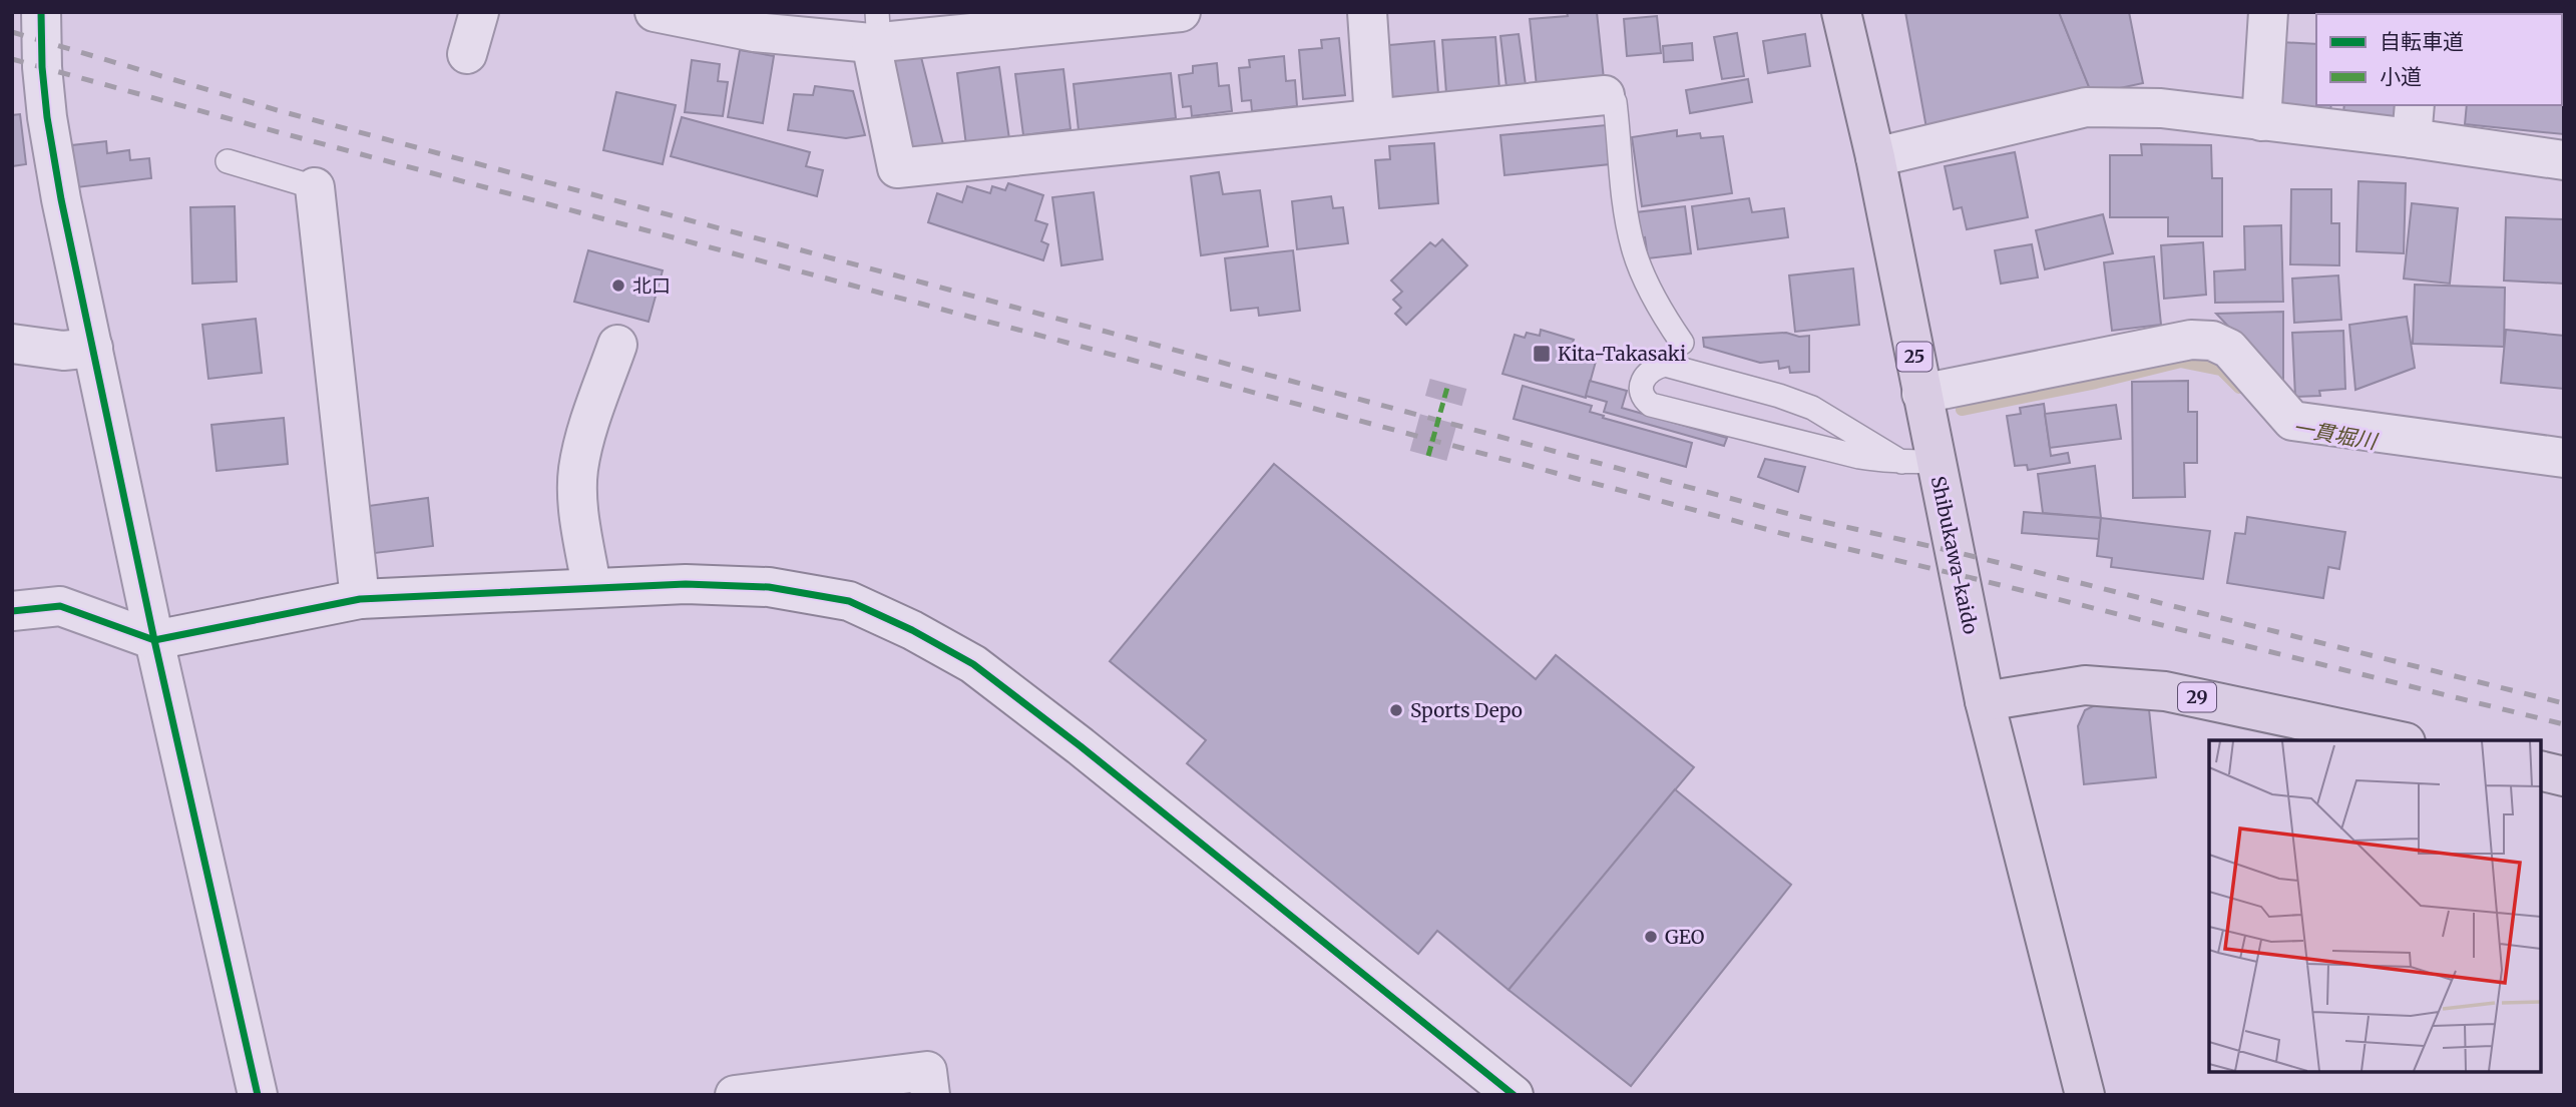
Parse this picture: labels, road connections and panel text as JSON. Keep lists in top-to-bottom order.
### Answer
{
  "streets": {
    "main road": ["25", "Shibukawa-kaido", "29"]
  },
  "crossings": [
    ["Shibukawa-kaido", "29"]
  ],
  "water": ["一貫堀川"],
  "places": {
    "other": ["北口", "Sports Depo", "GEO"],
    "transit": ["Kita-Takasaki"]
  },
  "legend": ["自転車道", "小道"]
}
